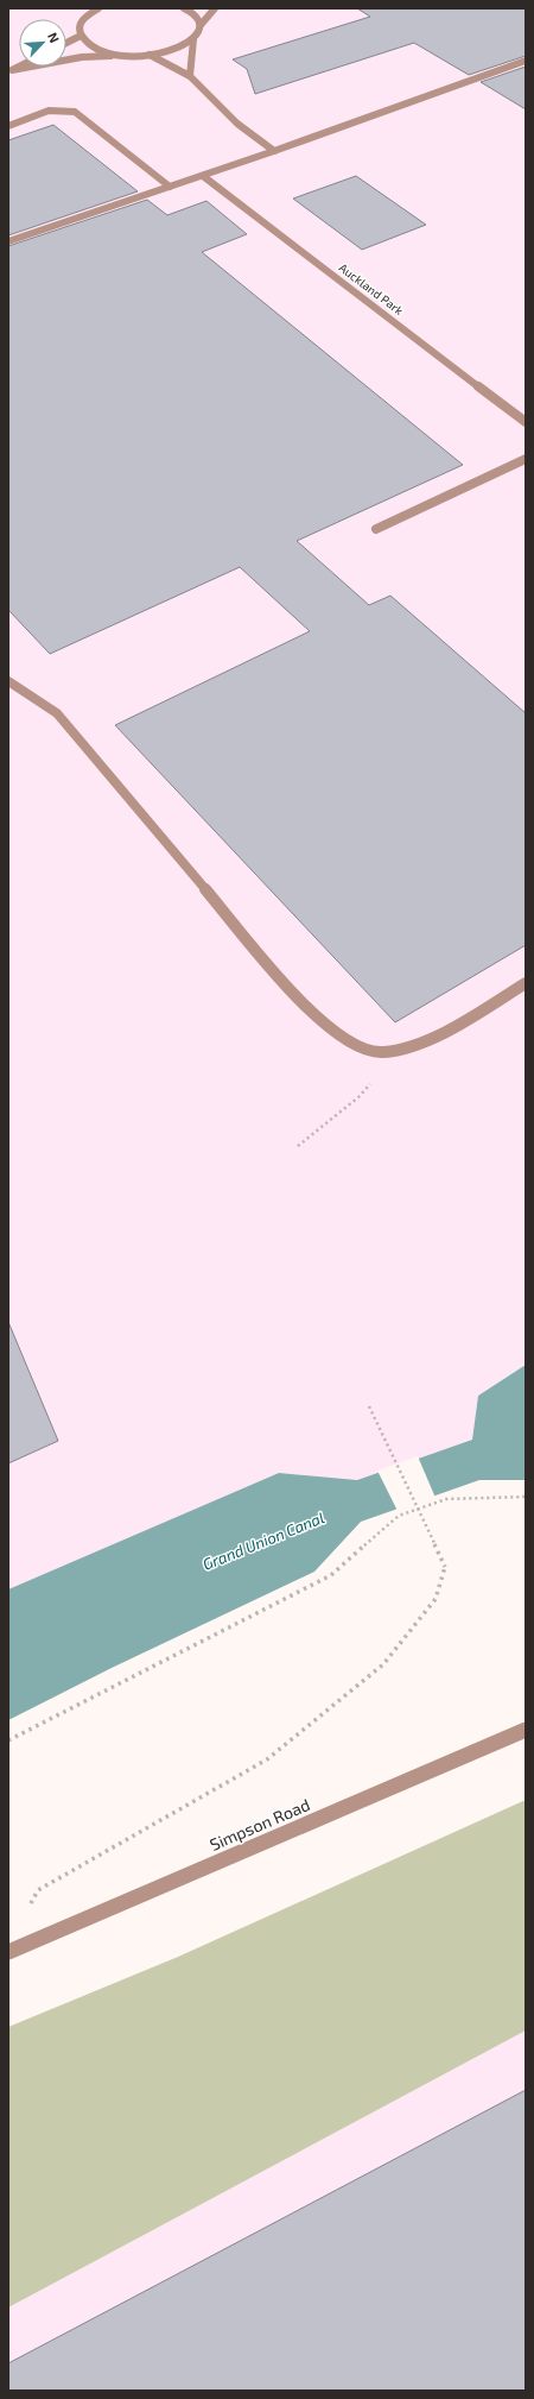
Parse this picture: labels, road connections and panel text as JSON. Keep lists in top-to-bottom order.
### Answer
{
  "streets": {
    "street": ["Auckland Park", "Simpson Road"]
  },
  "water": ["Grand Union Canal"],
  "north": "top right"
}
